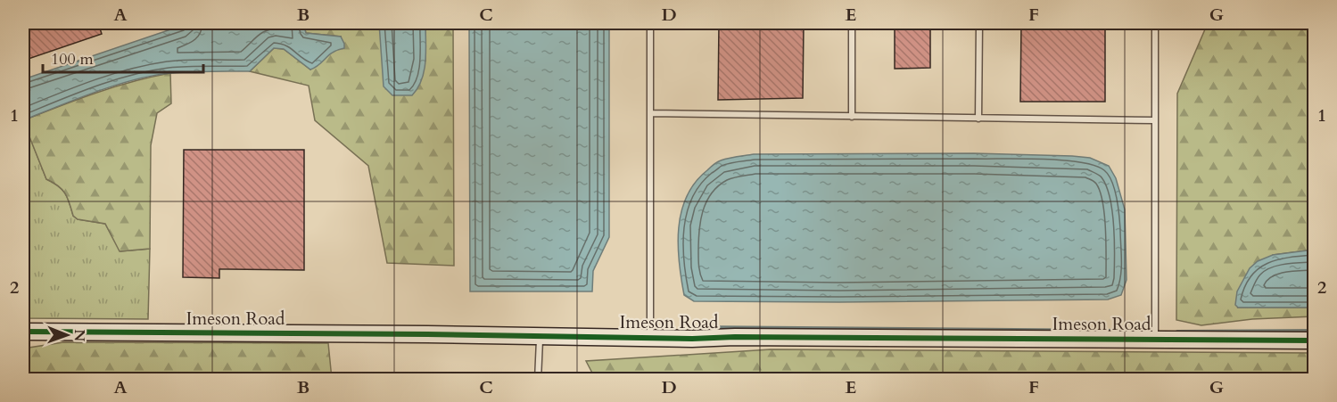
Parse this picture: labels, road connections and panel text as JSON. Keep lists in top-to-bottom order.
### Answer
{
  "streets": {
    "street": ["Imeson Road"]
  },
  "scale_bar": "100 m",
  "north": "right",
  "grid": {
    "columns": [
      "A",
      "B",
      "C",
      "D",
      "E",
      "F",
      "G"
    ],
    "rows": ["1", "2"]
  }
}
